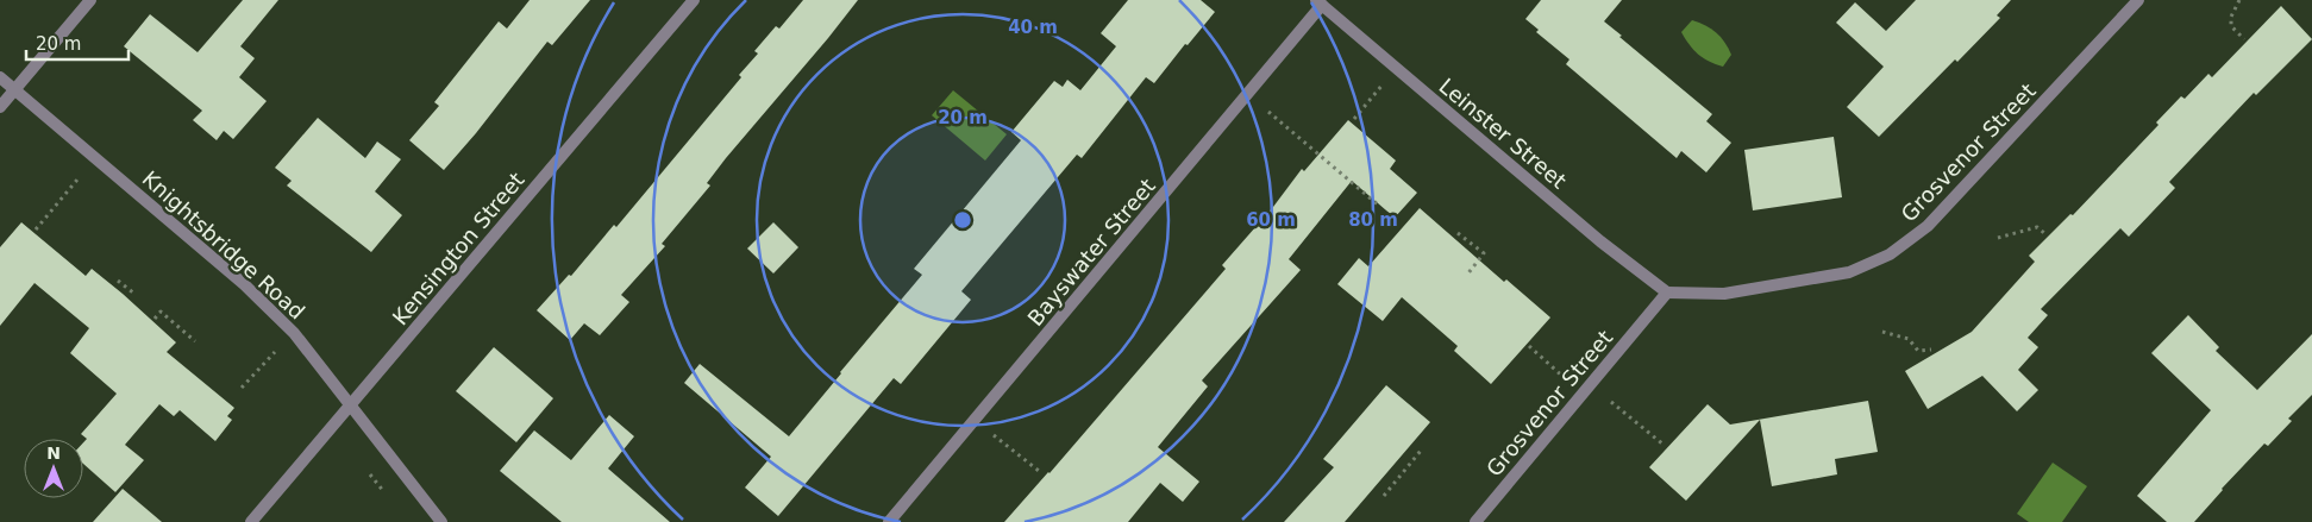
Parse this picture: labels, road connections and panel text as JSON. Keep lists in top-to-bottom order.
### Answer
{
  "streets": {
    "street": [
      "Leinster Street",
      "Grosvenor Street",
      "Knightsbridge Road",
      "Kensington Street",
      "Bayswater Street"
    ]
  },
  "crossings": [
    ["Leinster Street", "Grosvenor Street"],
    ["Leinster Street", "Bayswater Street"],
    ["Knightsbridge Road", "Kensington Street"]
  ],
  "scale_bar": "20 m",
  "north": "top",
  "rings": [
    "40 m",
    "20 m",
    "60 m",
    "80 m"
  ]
}
